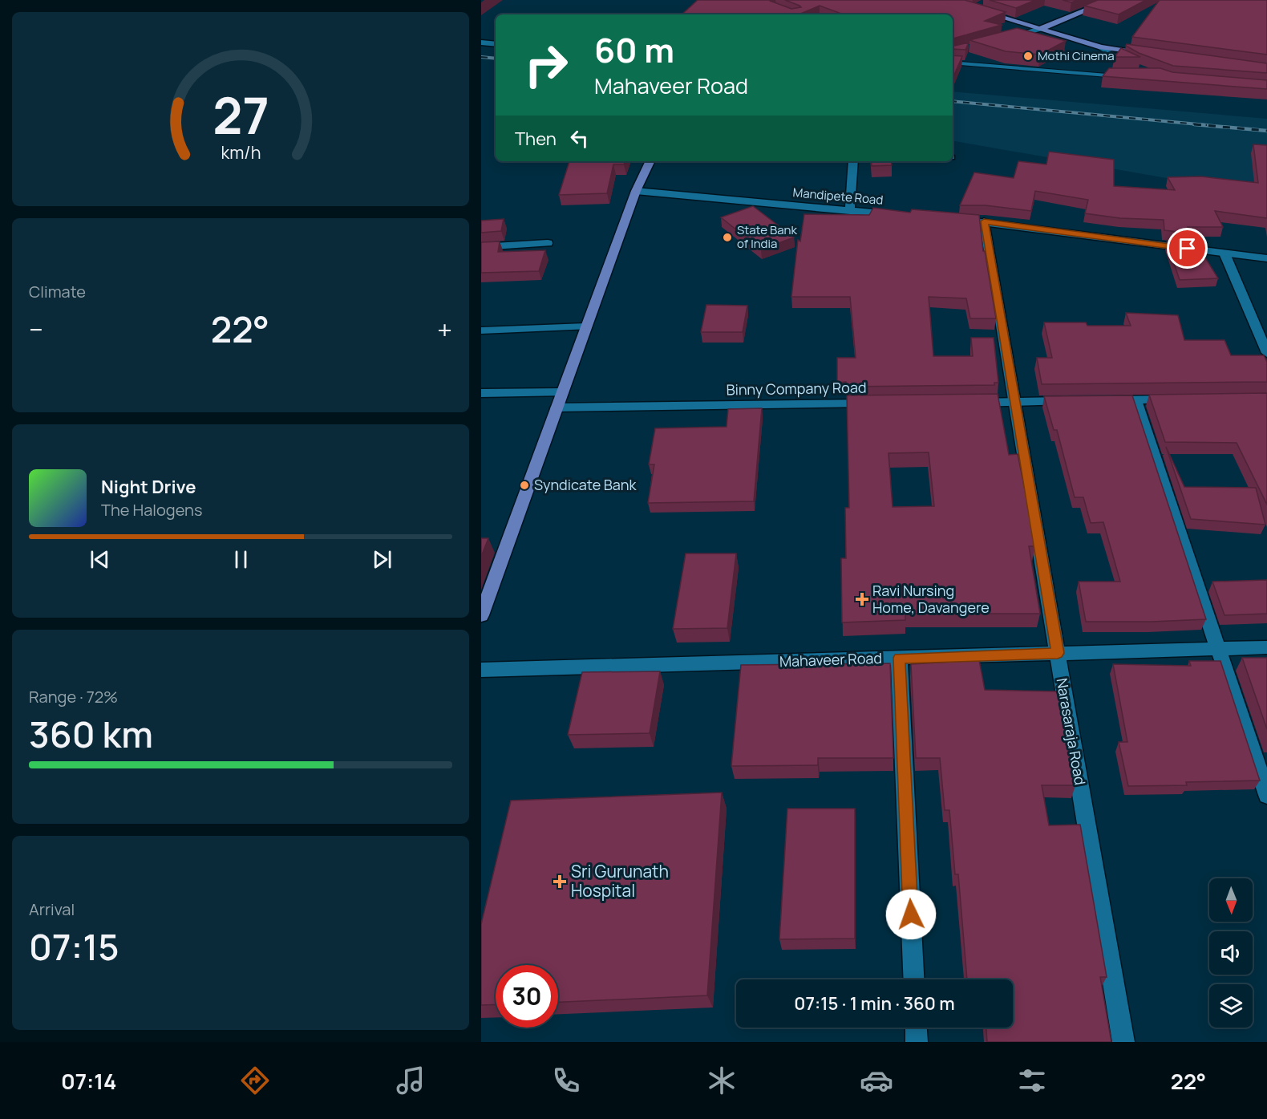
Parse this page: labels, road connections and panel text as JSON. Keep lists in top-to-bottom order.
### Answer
{
  "streets": {
    "street": [
      "Mandipete Road",
      "Binny Company Road",
      "Mahaveer Road",
      "Narasaraja Road"
    ]
  },
  "crossings": [
    ["Mahaveer Road", "Narasaraja Road"]
  ],
  "places": {
    "other": ["Mothi Cinema", "State Bank of India", "Syndicate Bank"],
    "health": ["Ravi Nursing Home, Davangere", "Sri Gurunath Hospital"]
  },
  "north": "bottom",
  "page": {
    "turn": ["60 m", "Mahaveer Road"],
    "then": "Then",
    "tile": [
      "Climate",
      ["Range · 72%", "360 km"],
      ["Arrival", "07:15"]
    ],
    "heat": ["−", "22°", "+"],
    "song": ["Night Drive", "The Halogens"],
    "limit": "30",
    "trip": "07:15 · 1 min · 360 m",
    "tabs": ["07:14", "22°"],
    "gauge": ["27", "km/h"]
  }
}
